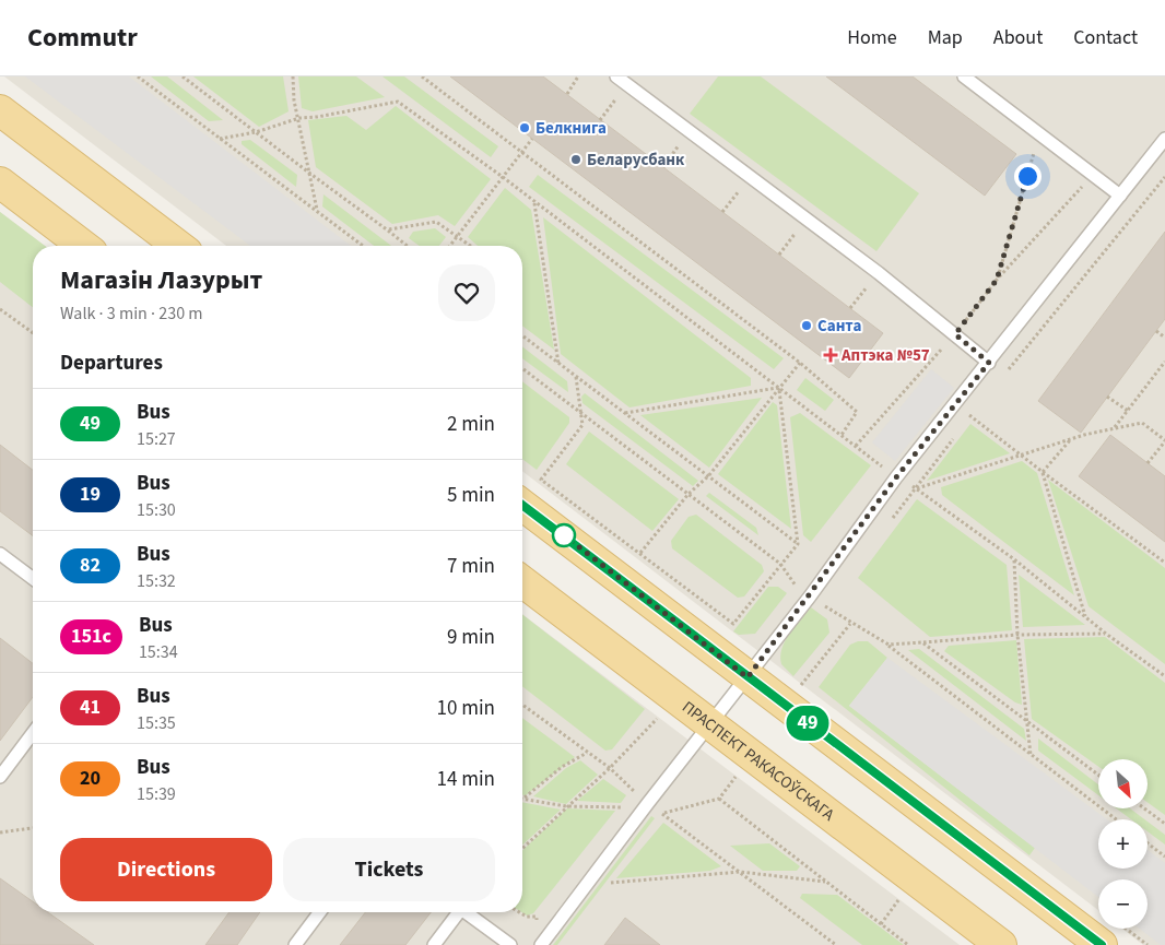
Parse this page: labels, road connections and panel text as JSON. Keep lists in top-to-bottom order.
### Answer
{
  "streets": {
    "main road": ["ПРАСПЕКТ РАКАСОЎСКАГА"]
  },
  "places": {
    "other": ["Белкнига", "Беларусбанк", "Санта"],
    "health": ["Аптэка №57"]
  },
  "lines": ["bus line 49"],
  "north": "bottom right",
  "page": {
    "header": "Commutr",
    "nav": [
      "Home",
      "Map",
      "About",
      "Contact"
    ],
    "on_map": "49",
    "heading": [
      ["Магазін Лазурыт", "Walk · 3 min · 230 m"],
      "Departures"
    ],
    "list": [
      {
        "mark": "49",
        "name": "Bus",
        "note": "15:27",
        "value": "2 min"
      },
      {
        "mark": "19",
        "name": "Bus",
        "note": "15:30",
        "value": "5 min"
      },
      {
        "mark": "82",
        "name": "Bus",
        "note": "15:32",
        "value": "7 min"
      },
      {
        "mark": "151с",
        "name": "Bus",
        "note": "15:34",
        "value": "9 min"
      },
      {
        "mark": "41",
        "name": "Bus",
        "note": "15:35",
        "value": "10 min"
      },
      {
        "mark": "20",
        "name": "Bus",
        "note": "15:39",
        "value": "14 min"
      }
    ],
    "map_buttons": ["+", "−"],
    "buttons": ["Directions", "Tickets"]
  }
}
